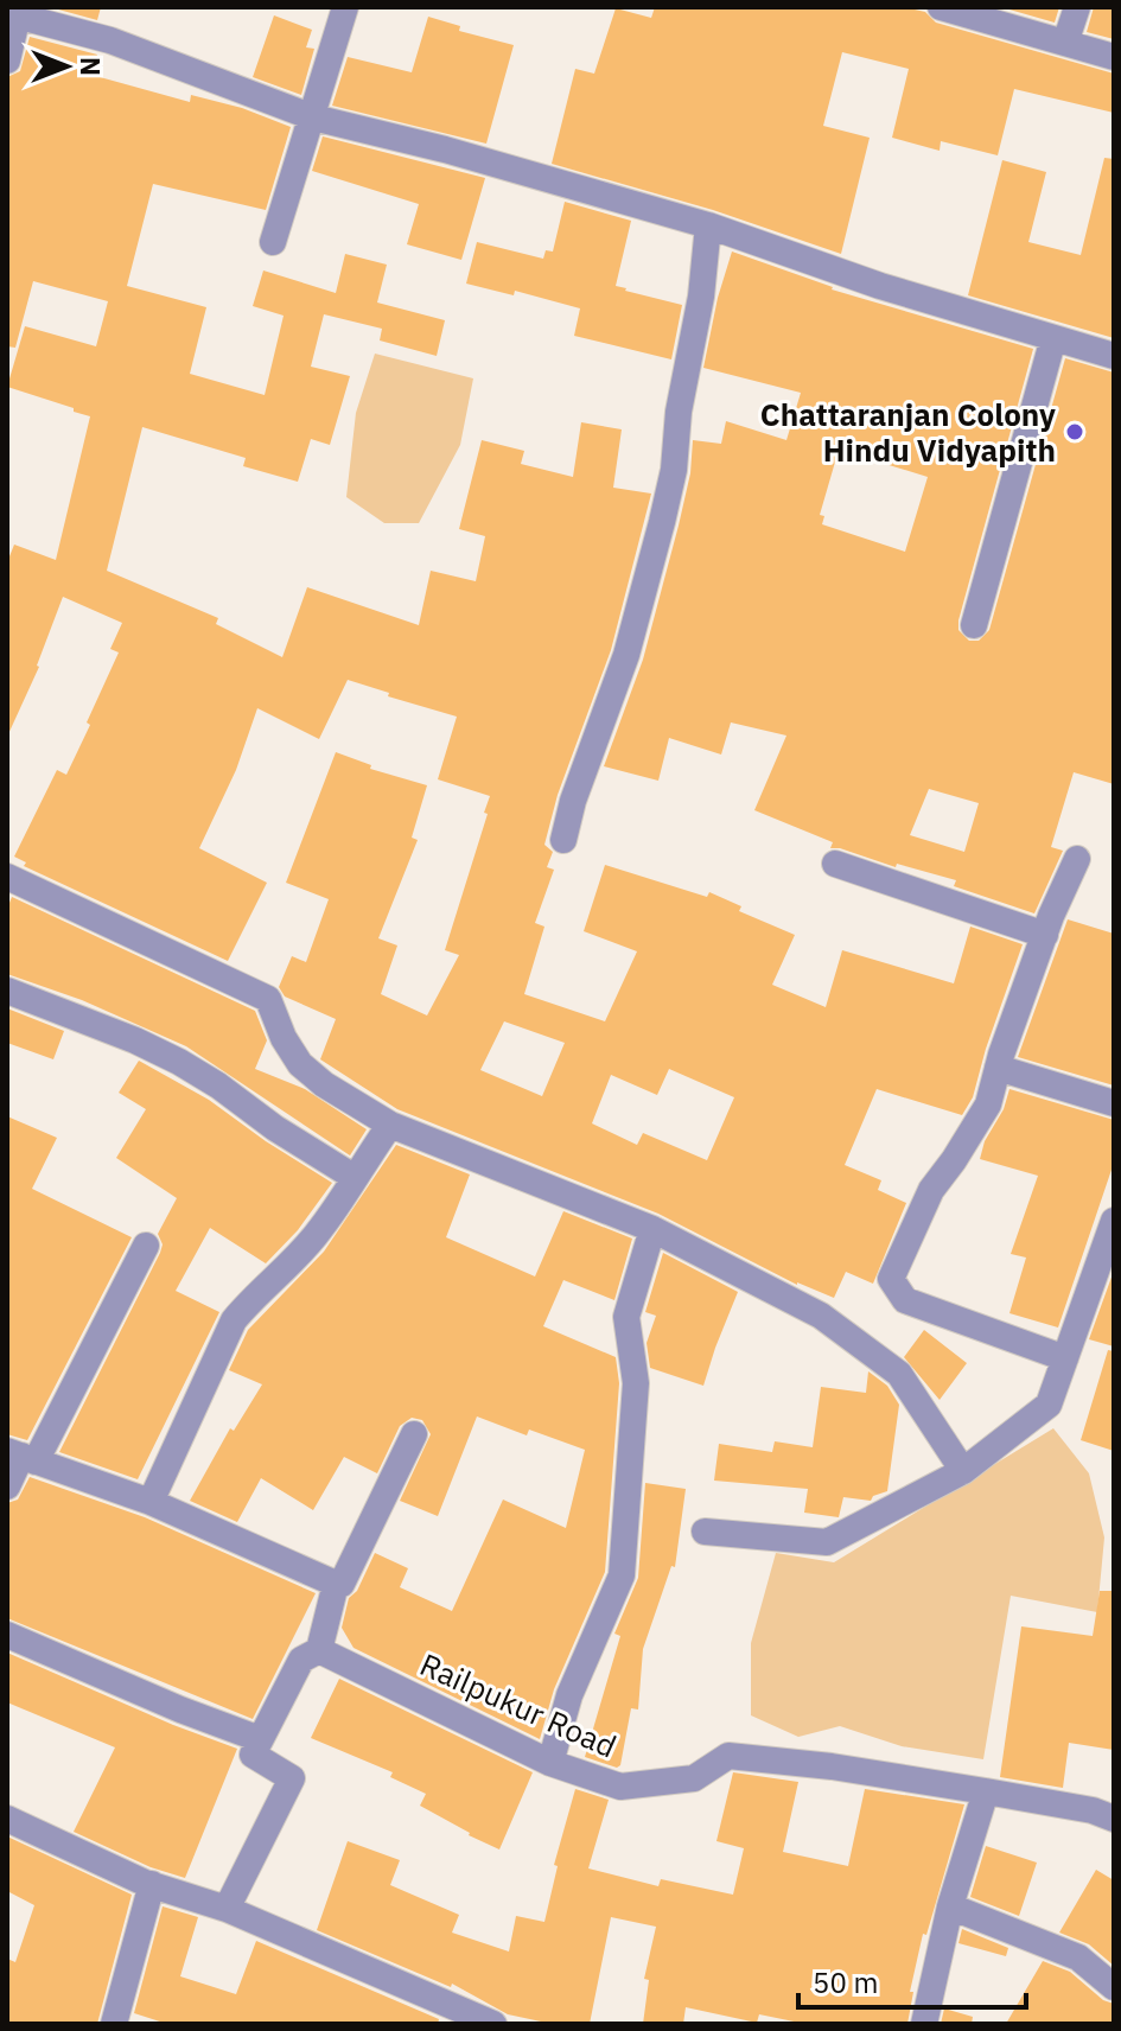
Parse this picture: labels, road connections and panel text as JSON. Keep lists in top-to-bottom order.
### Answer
{
  "streets": {
    "street": ["Railpukur Road"]
  },
  "places": ["Chattaranjan Colony Hindu Vidyapith"],
  "scale_bar": "50 m",
  "north": "right"
}
